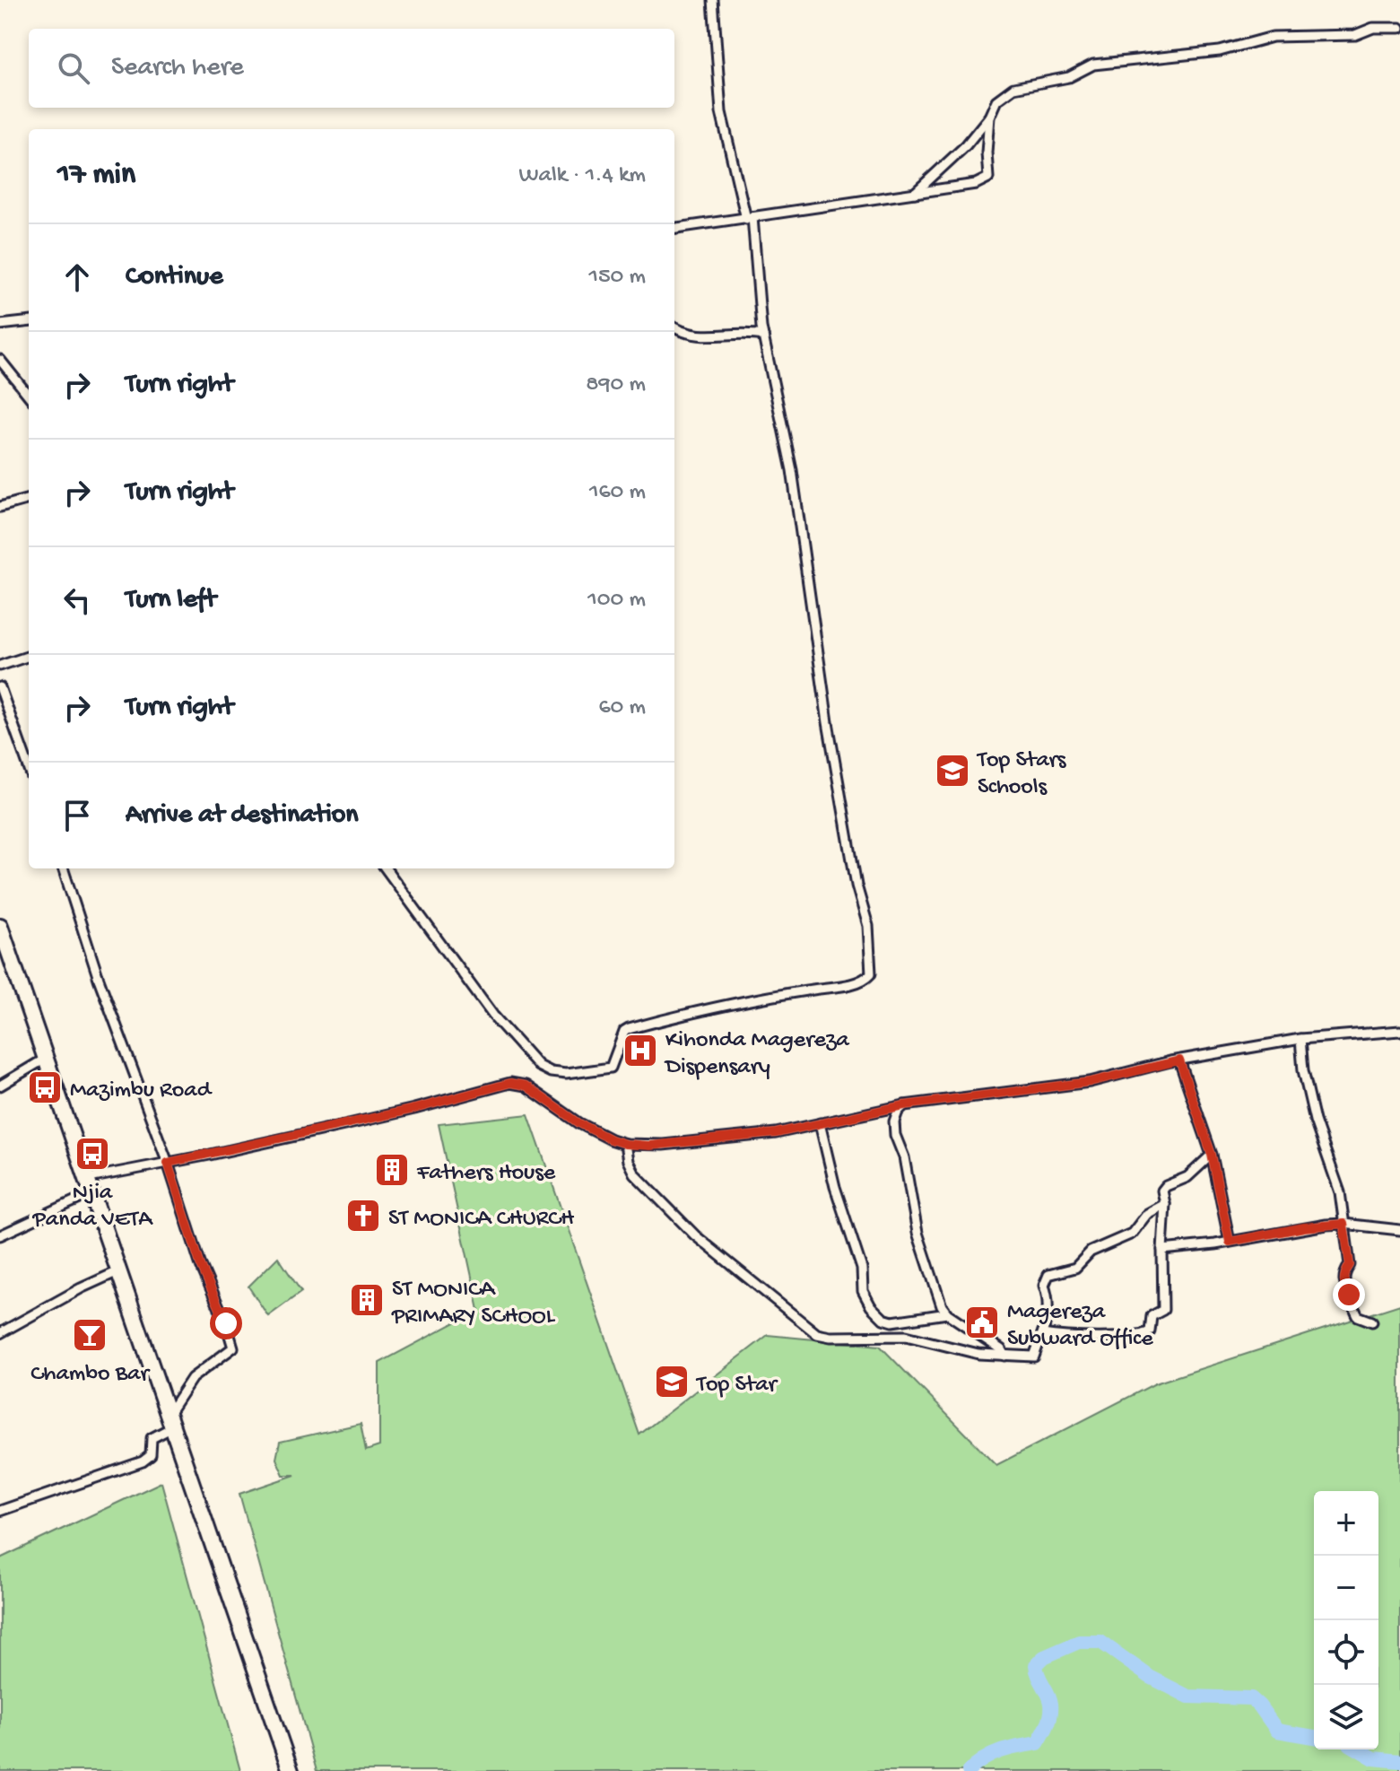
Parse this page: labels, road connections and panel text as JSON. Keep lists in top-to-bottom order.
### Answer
{
  "places": {
    "school or university": ["Top Stars Schools", "Top Star"],
    "hospital": ["Kihonda Magereza Dispensary"],
    "bus stop": ["Mazimbu Road", "Njia Panda VETA"],
    "building": ["Fathers House", "ST MONICA PRIMARY SCHOOL"],
    "church": ["ST MONICA CHURCH"],
    "public building": ["Magereza Subward Office"],
    "bar": ["Chambo Bar"]
  },
  "page": {
    "search": "Search here",
    "heading": ["17 min", "Walk · 1.4 km"],
    "list": [
      ["Continue", "150 m"],
      ["Turn right", "890 m"],
      ["Turn right", "160 m"],
      ["Turn left", "100 m"],
      ["Turn right", "60 m"],
      "Arrive at destination"
    ],
    "map_buttons": ["+", "−"]
  }
}
